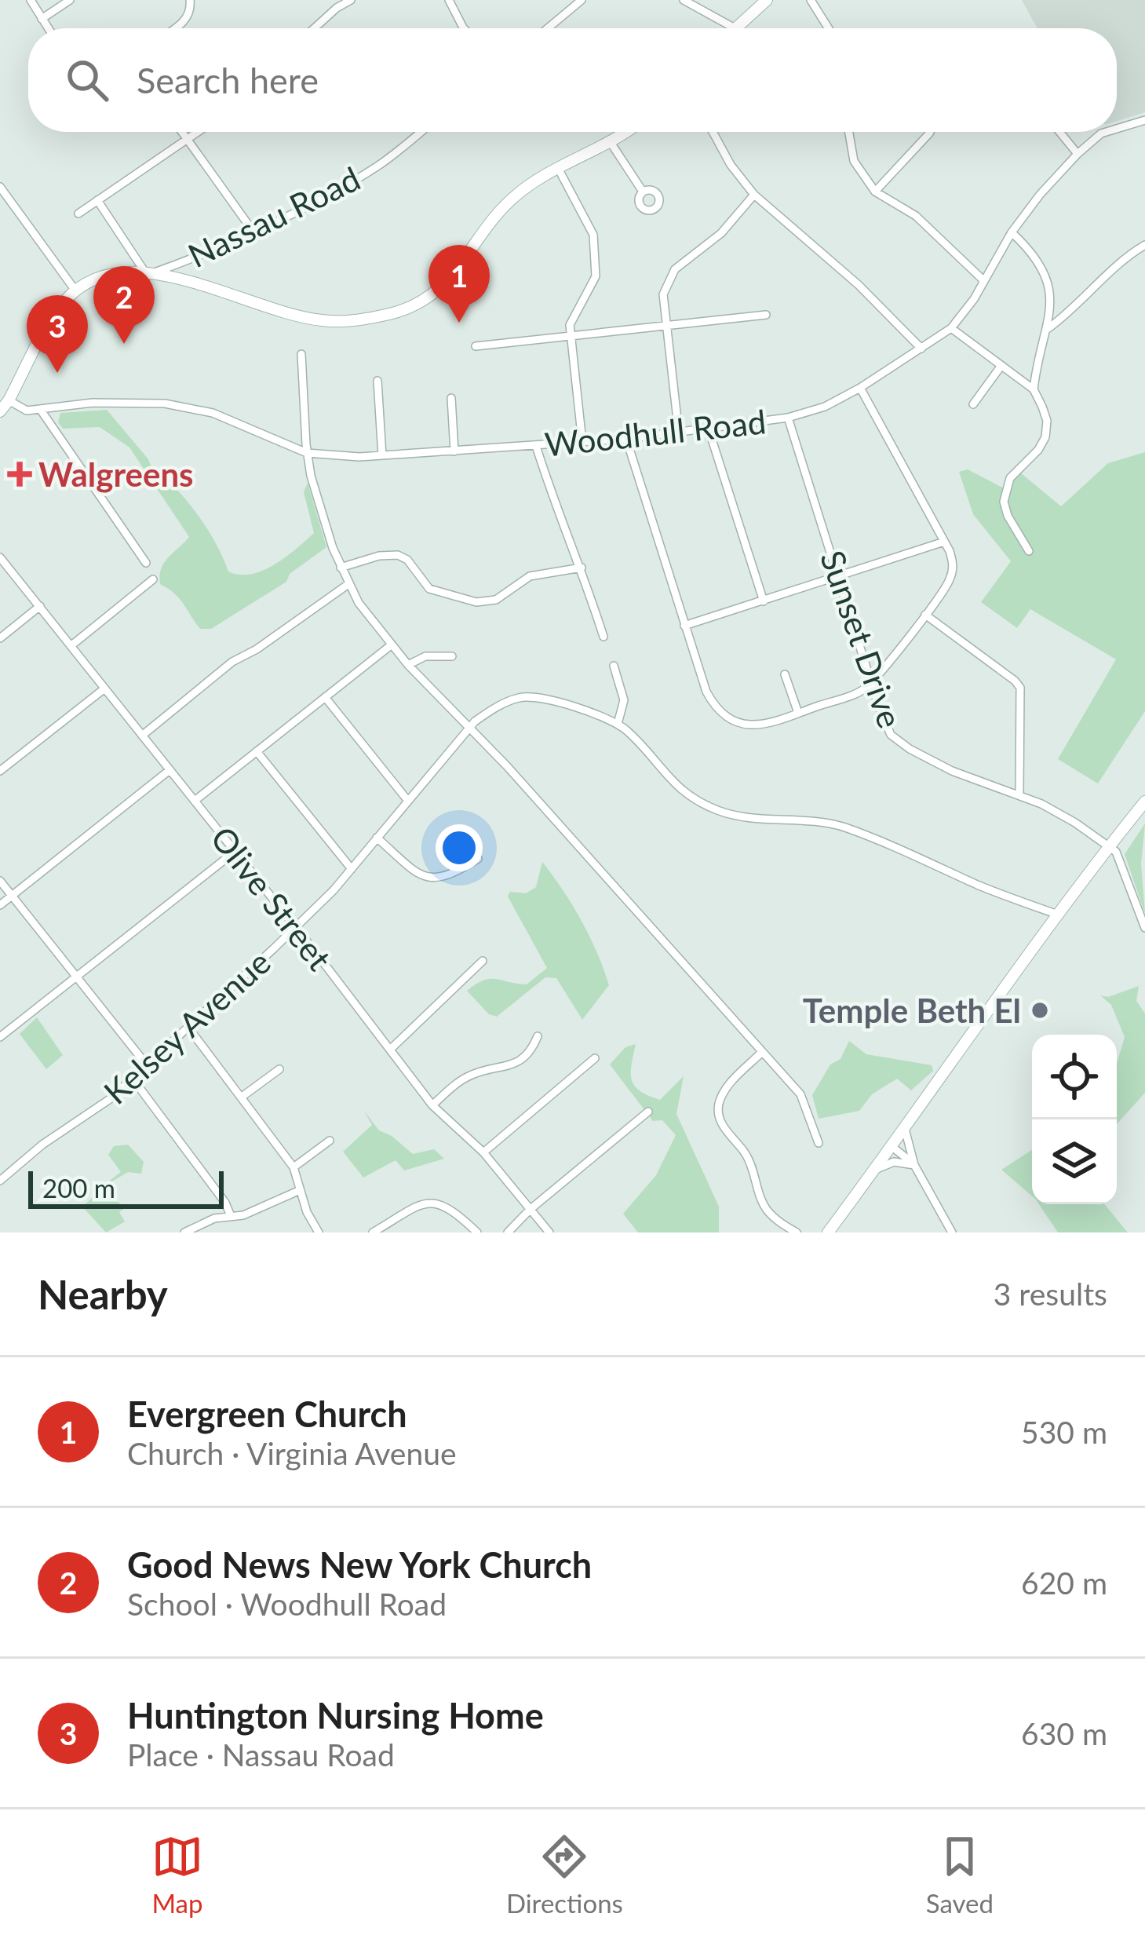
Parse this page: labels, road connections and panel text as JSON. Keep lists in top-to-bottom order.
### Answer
{
  "streets": {
    "main road": ["Nassau Road"],
    "street": [
      "Woodhull Road",
      "Sunset Drive",
      "Olive Street",
      "Kelsey Avenue"
    ]
  },
  "crossings": [
    ["Woodhull Road", "Sunset Drive"],
    ["Olive Street", "Kelsey Avenue"]
  ],
  "places": {
    "health": ["Walgreens"],
    "other": ["Temple Beth El"]
  },
  "scale_bar": "200 m",
  "page": {
    "search": "Search here",
    "pins": ["1", "2", "3"],
    "scale": "200 m",
    "heading": ["Nearby", "3 results"],
    "list": [
      {
        "mark": "1",
        "name": "Evergreen Church",
        "note": "Church · Virginia Avenue",
        "value": "530 m"
      },
      {
        "mark": "2",
        "name": "Good News New York Church",
        "note": "School · Woodhull Road",
        "value": "620 m"
      },
      {
        "mark": "3",
        "name": "Huntington Nursing Home",
        "note": "Place · Nassau Road",
        "value": "630 m"
      }
    ],
    "nav": ["Map", "Directions", "Saved"]
  }
}
